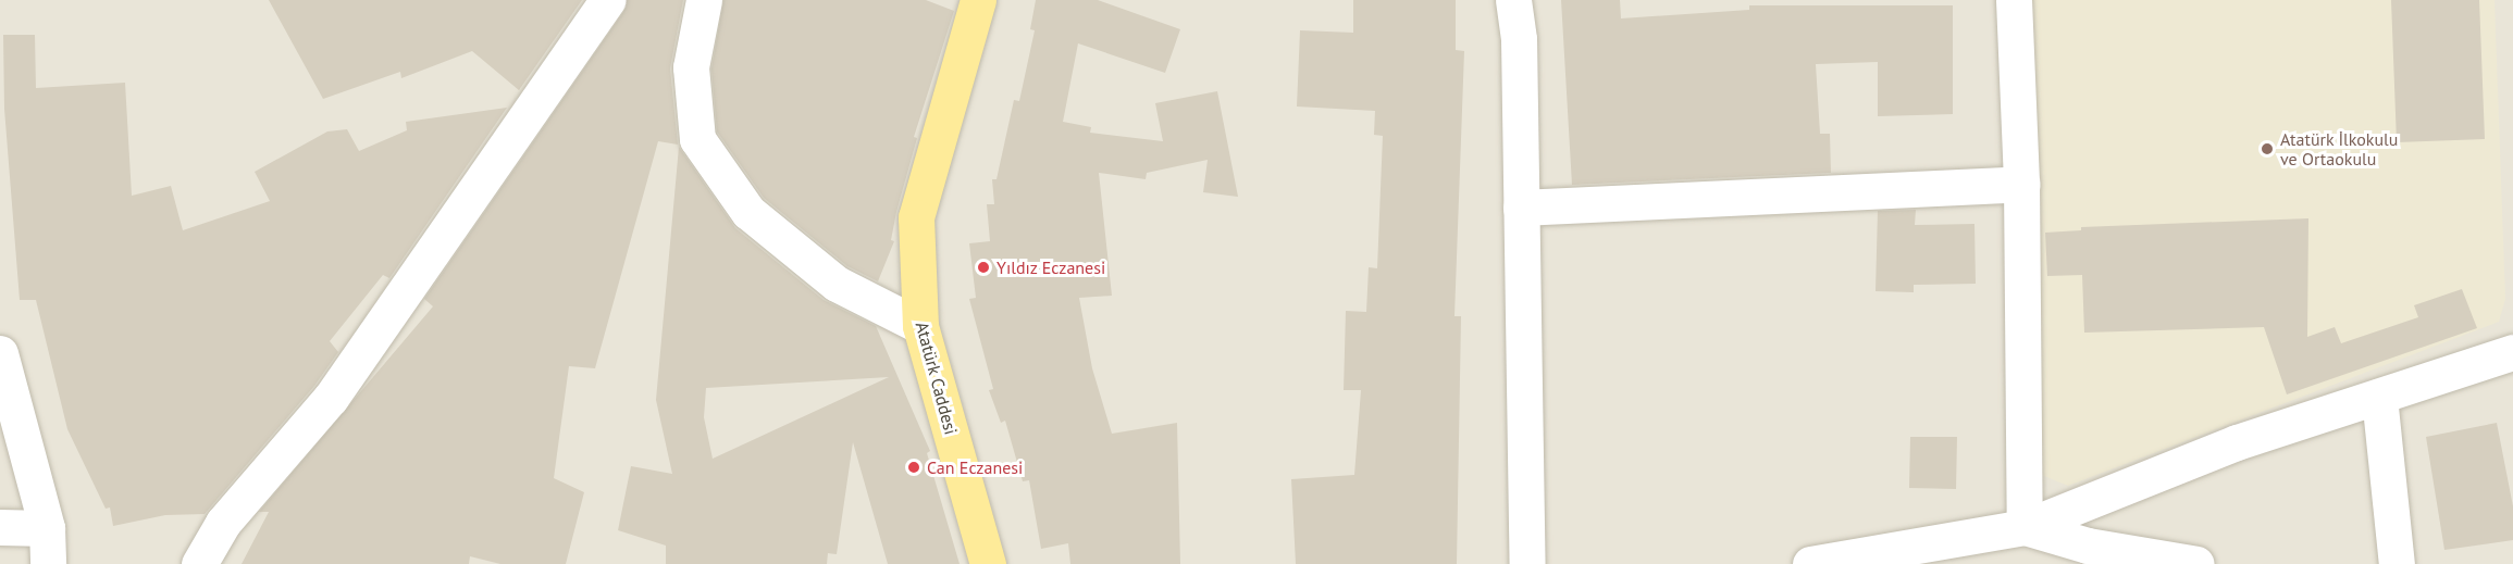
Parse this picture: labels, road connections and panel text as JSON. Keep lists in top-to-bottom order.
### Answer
{
  "streets": {
    "main road": ["Atatürk Caddesi"]
  },
  "places": ["Atatürk İlkokulu ve Ortaokulu", "Yıldız Eczanesi", "Can Eczanesi"]
}
